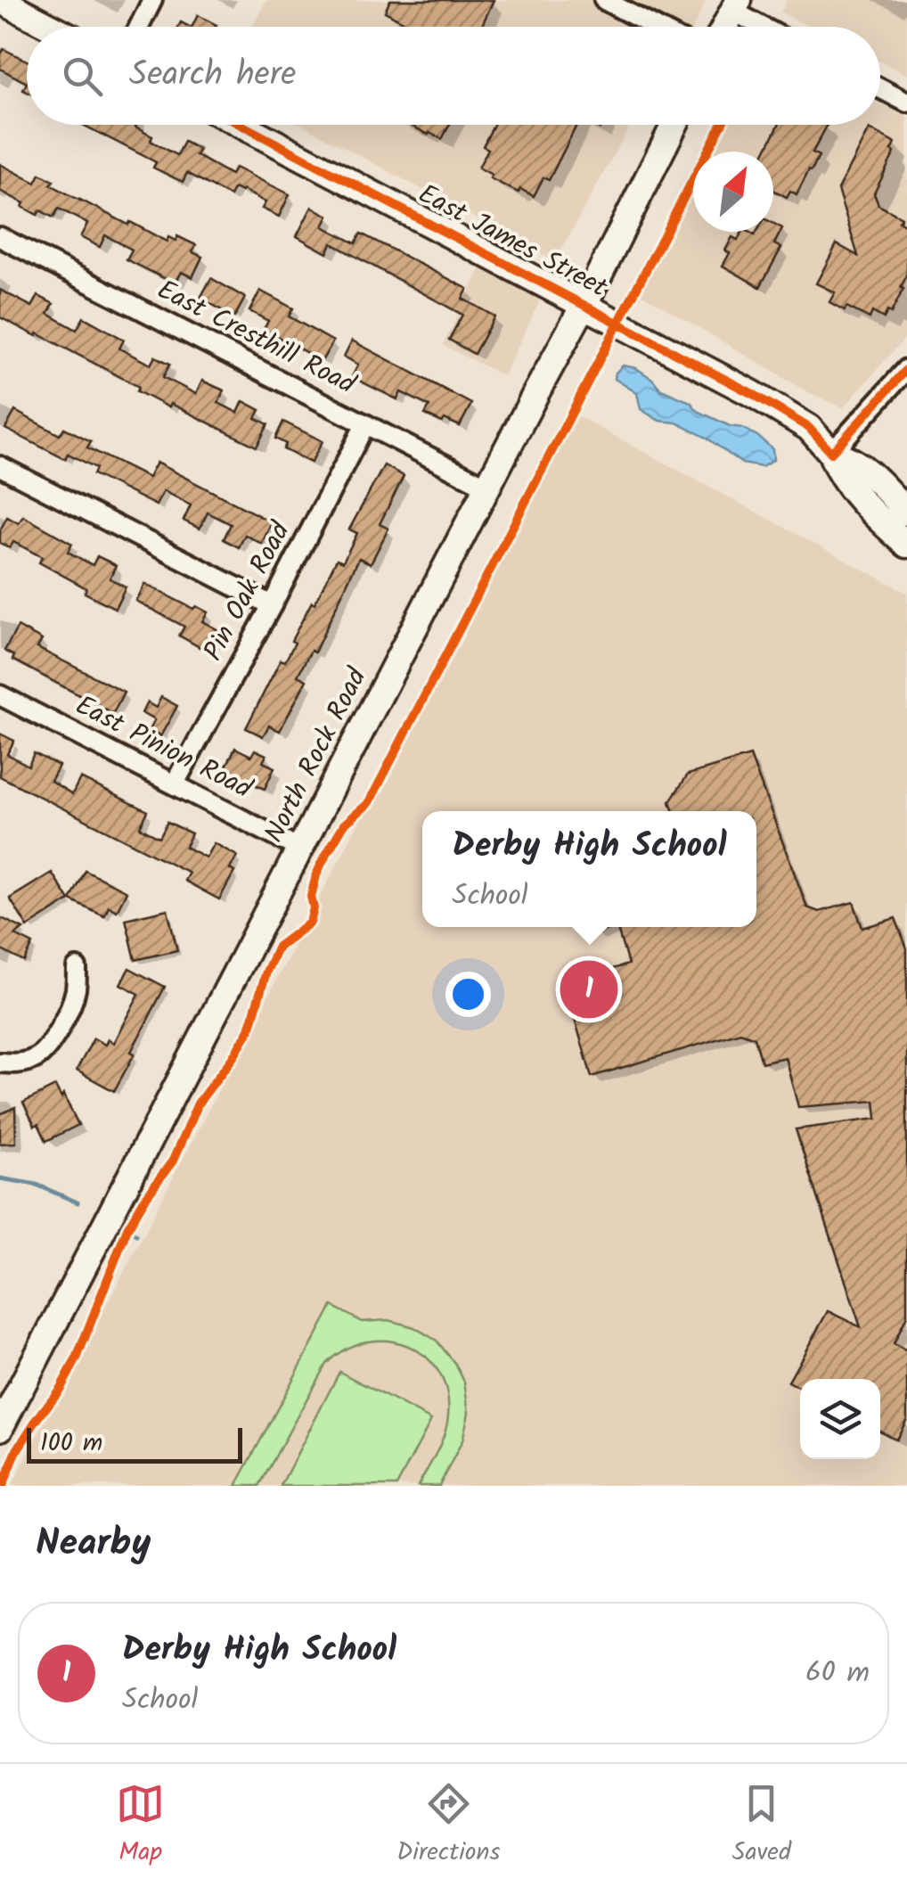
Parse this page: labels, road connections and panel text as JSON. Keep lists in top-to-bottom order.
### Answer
{
  "streets": {
    "main road": ["East James Street", "North Rock Road"],
    "street": ["East Cresthill Road", "Pin Oak Road", "East Pinion Road"]
  },
  "crossings": [
    ["East James Street", "North Rock Road"],
    ["East Cresthill Road", "Pin Oak Road"],
    ["East Cresthill Road", "North Rock Road"],
    ["Pin Oak Road", "East Pinion Road"],
    ["East Pinion Road", "North Rock Road"]
  ],
  "scale_bar": "100 m",
  "north": "top right",
  "page": {
    "search": "Search here",
    "popup": ["Derby High School", "School"],
    "pins": "1",
    "scale": "100 m",
    "heading": "Nearby",
    "list": [
      {
        "mark": "1",
        "name": "Derby High School",
        "note": "School",
        "value": "60 m"
      }
    ],
    "nav": ["Map", "Directions", "Saved"]
  }
}
